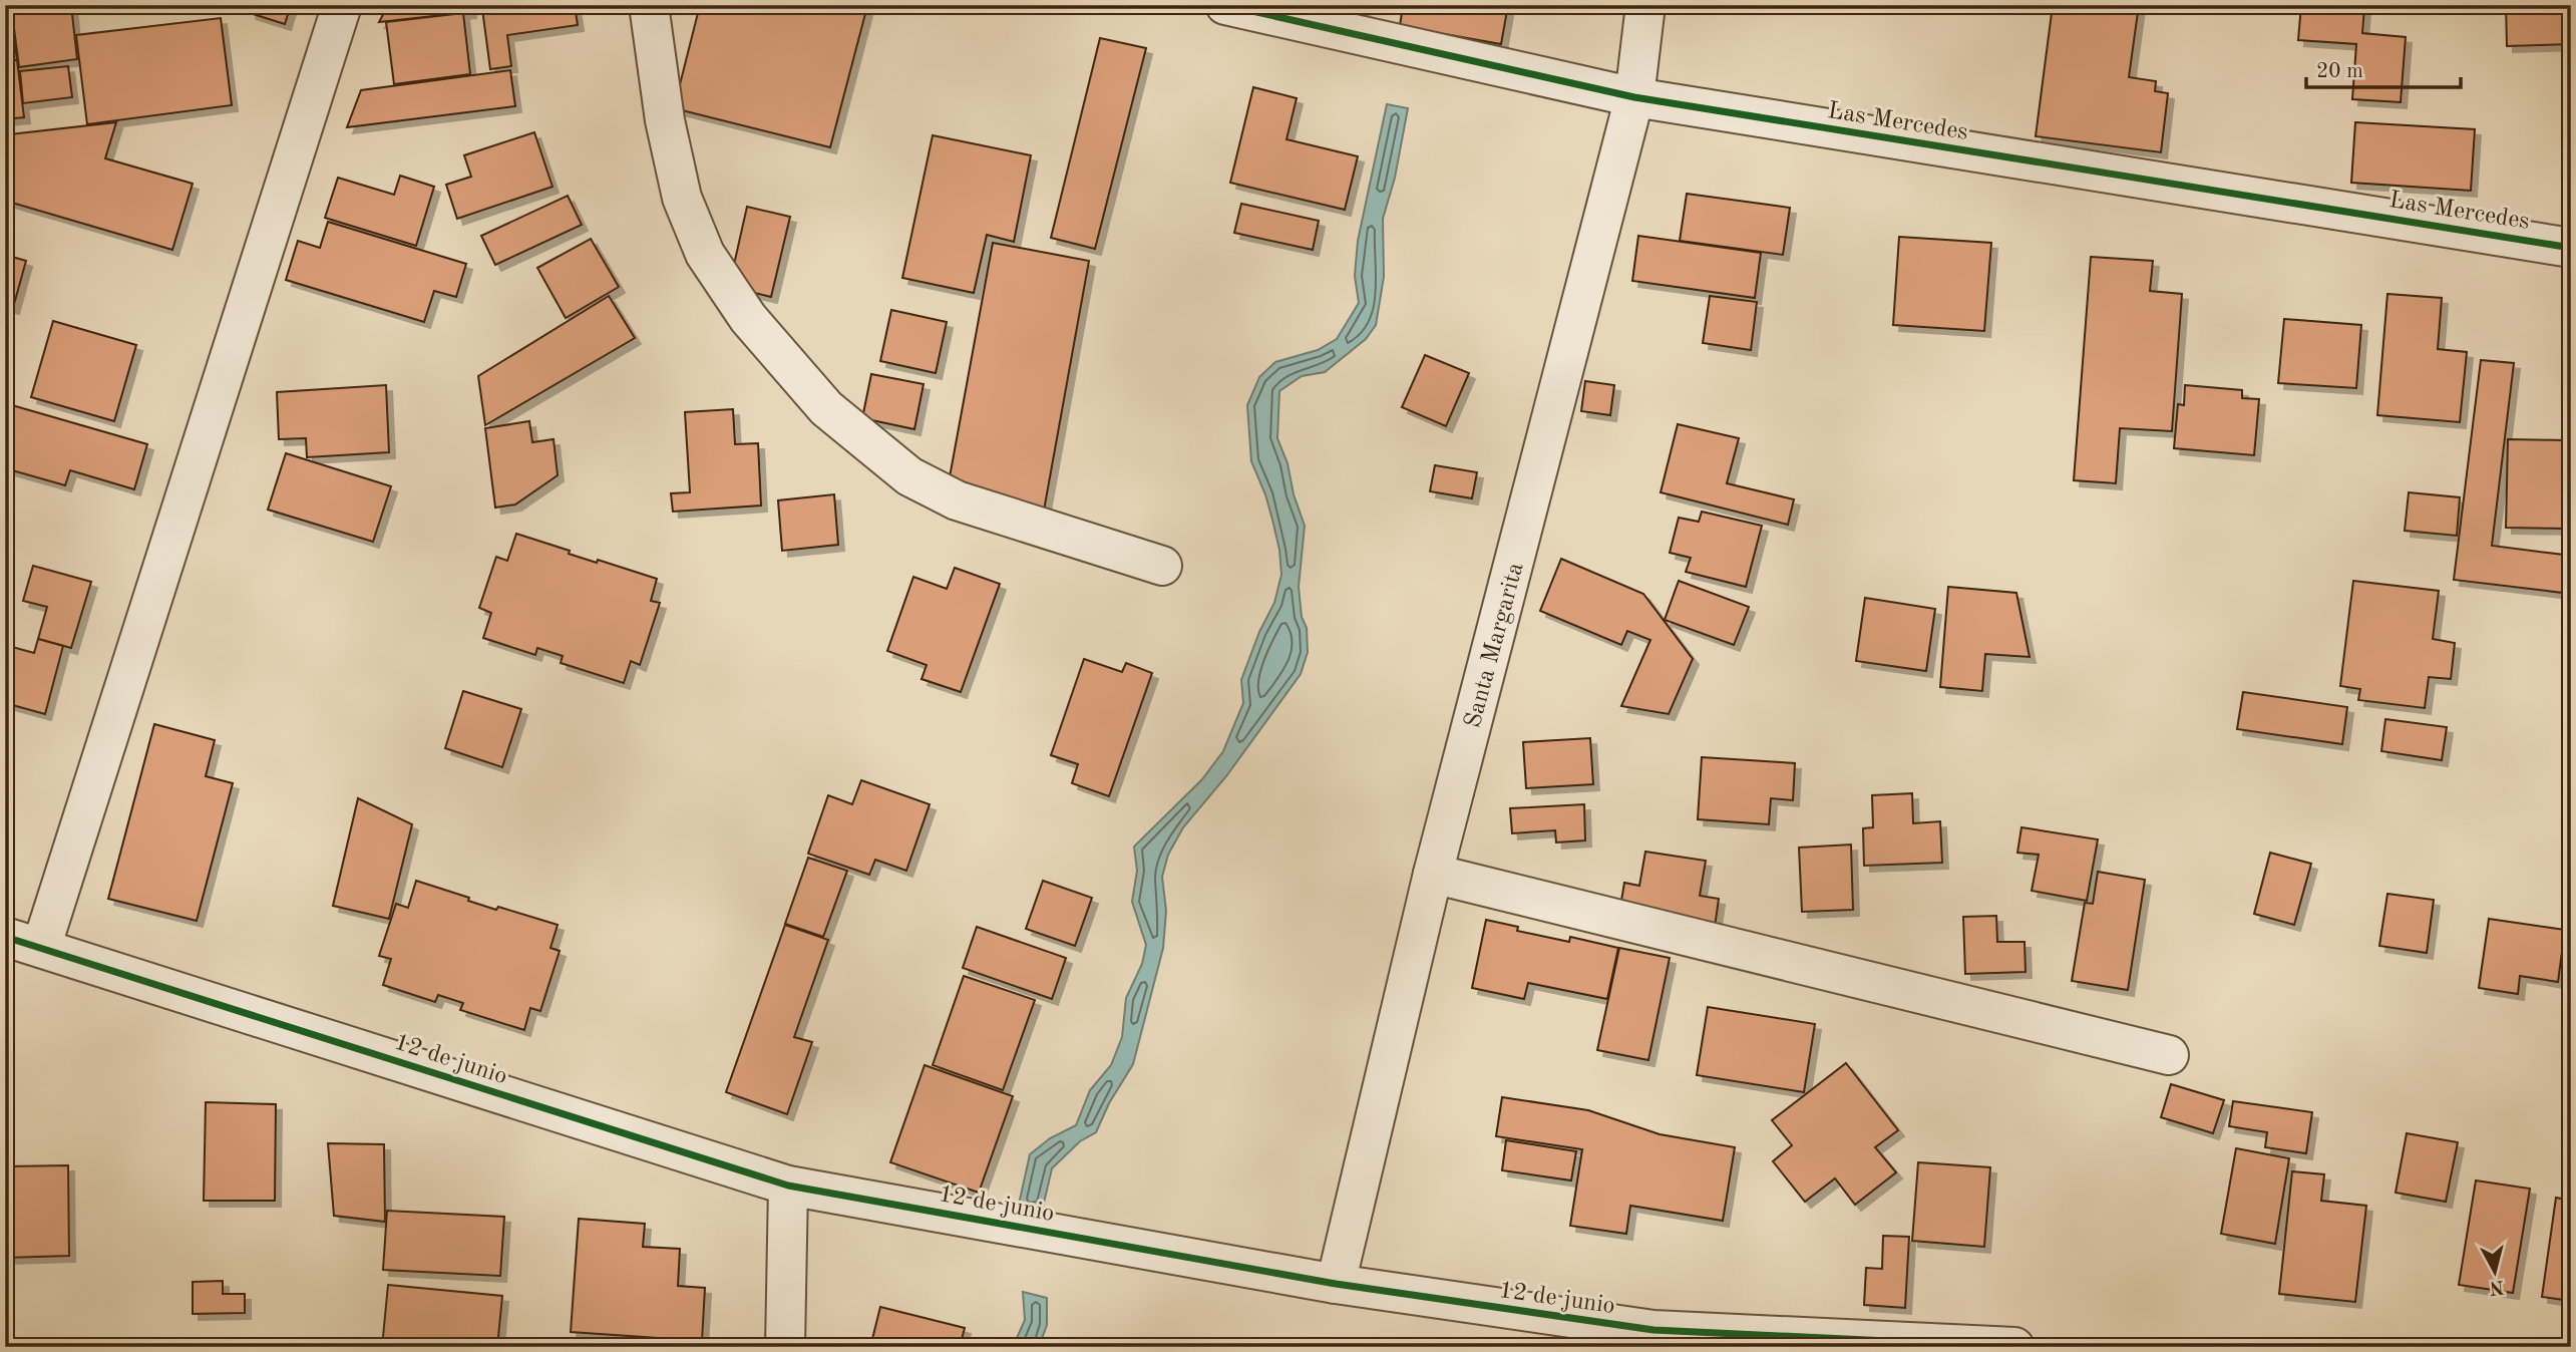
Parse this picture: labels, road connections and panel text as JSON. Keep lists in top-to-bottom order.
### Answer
{
  "streets": {
    "street": ["Las Mercedes", "Santa Margarita", "12 de junio"]
  },
  "crossings": [
    ["Las Mercedes", "Santa Margarita"],
    ["Santa Margarita", "12 de junio"]
  ],
  "scale_bar": "20 m",
  "north": "bottom"
}
